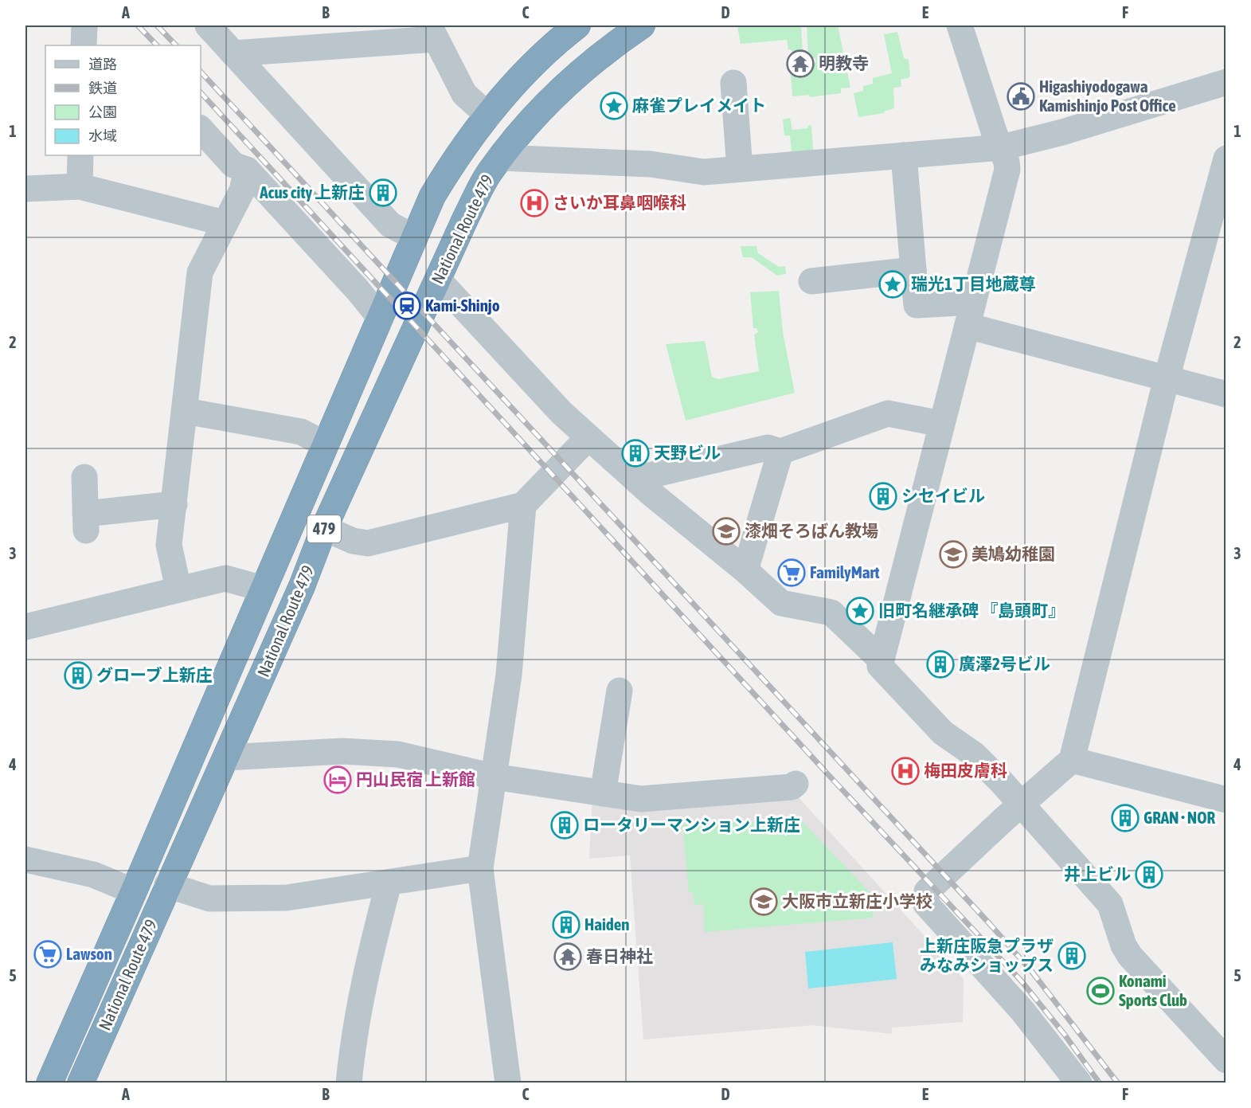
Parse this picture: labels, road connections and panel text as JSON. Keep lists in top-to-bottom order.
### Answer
{
  "streets": {
    "highway": ["National Route 479", "479"]
  },
  "places": {
    "temple": ["明教寺", "春日神社"],
    "public building": ["Higashiyodogawa Kamishinjo Post Office"],
    "place": ["麻雀プレイメイト", "瑞光1丁目地蔵尊", "旧町名継承碑 『島頭町』"],
    "building": [
      "Acus city 上新庄",
      "天野ビル",
      "シセイビル",
      "廣澤2号ビル",
      "グローブ上新庄",
      "GRAN･NOR",
      "ロータリーマンション上新庄",
      "井上ビル",
      "Haiden",
      "上新庄阪急プラザ みなみショップス"
    ],
    "hospital": ["さいか耳鼻咽喉科", "梅田皮膚科"],
    "station": ["Kami-Shinjo"],
    "school or university": ["漆畑そろばん教場", "美鳩幼稚園", "大阪市立新庄小学校"],
    "supermarket": ["FamilyMart", "Lawson"],
    "hotel": ["円山民宿 上新館"],
    "sports": ["Konami Sports Club"]
  },
  "legend": [
    "道路",
    "鉄道",
    "公園",
    "水域"
  ],
  "grid": {
    "columns": [
      "A",
      "B",
      "C",
      "D",
      "E",
      "F"
    ],
    "rows": [
      "1",
      "2",
      "3",
      "4",
      "5"
    ]
  }
}
